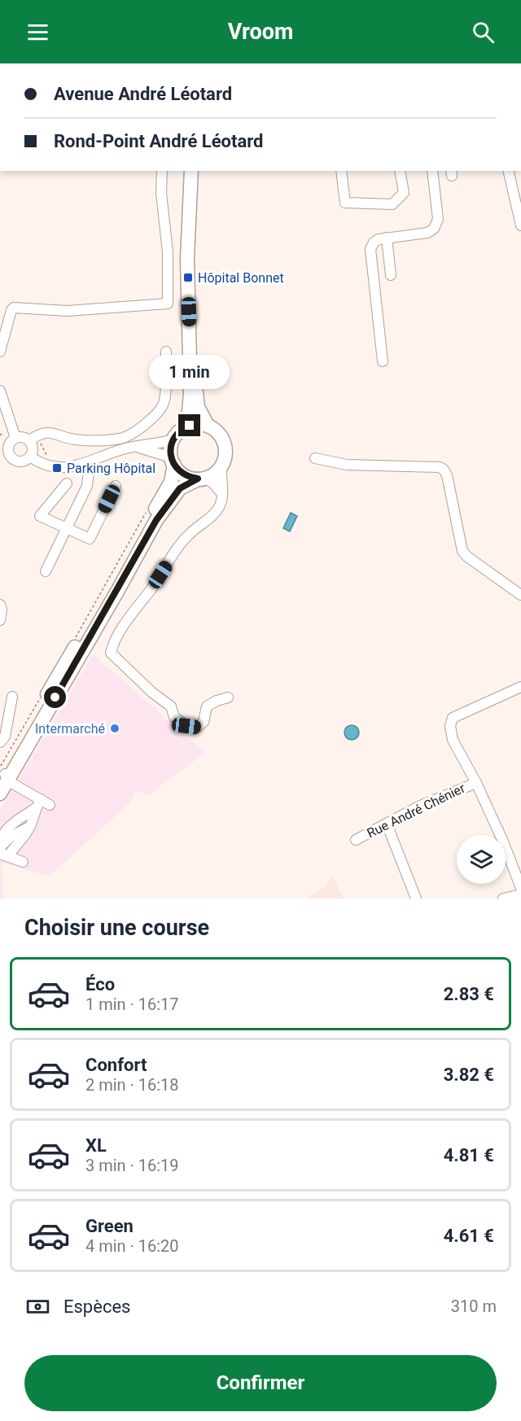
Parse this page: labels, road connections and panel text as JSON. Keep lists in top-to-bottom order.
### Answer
{
  "streets": {
    "street": ["Rue André Chénier"]
  },
  "places": {
    "transit": ["Hôpital Bonnet", "Parking Hôpital"],
    "other": ["Intermarché"]
  },
  "page": {
    "header": "Vroom",
    "banner": ["Avenue André Léotard", "Rond-Point André Léotard"],
    "bubble": "1 min",
    "heading": "Choisir une course",
    "list": [
      {
        "name": "Éco",
        "note": "1 min · 16:17",
        "value": "2.83 €"
      },
      {
        "name": "Confort",
        "note": "2 min · 16:18",
        "value": "3.82 €"
      },
      {
        "name": "XL",
        "note": "3 min · 16:19",
        "value": "4.81 €"
      },
      {
        "name": "Green",
        "note": "4 min · 16:20",
        "value": "4.61 €"
      }
    ],
    "pay": ["Espèces", "310 m"],
    "buttons": "Confirmer"
  }
}
